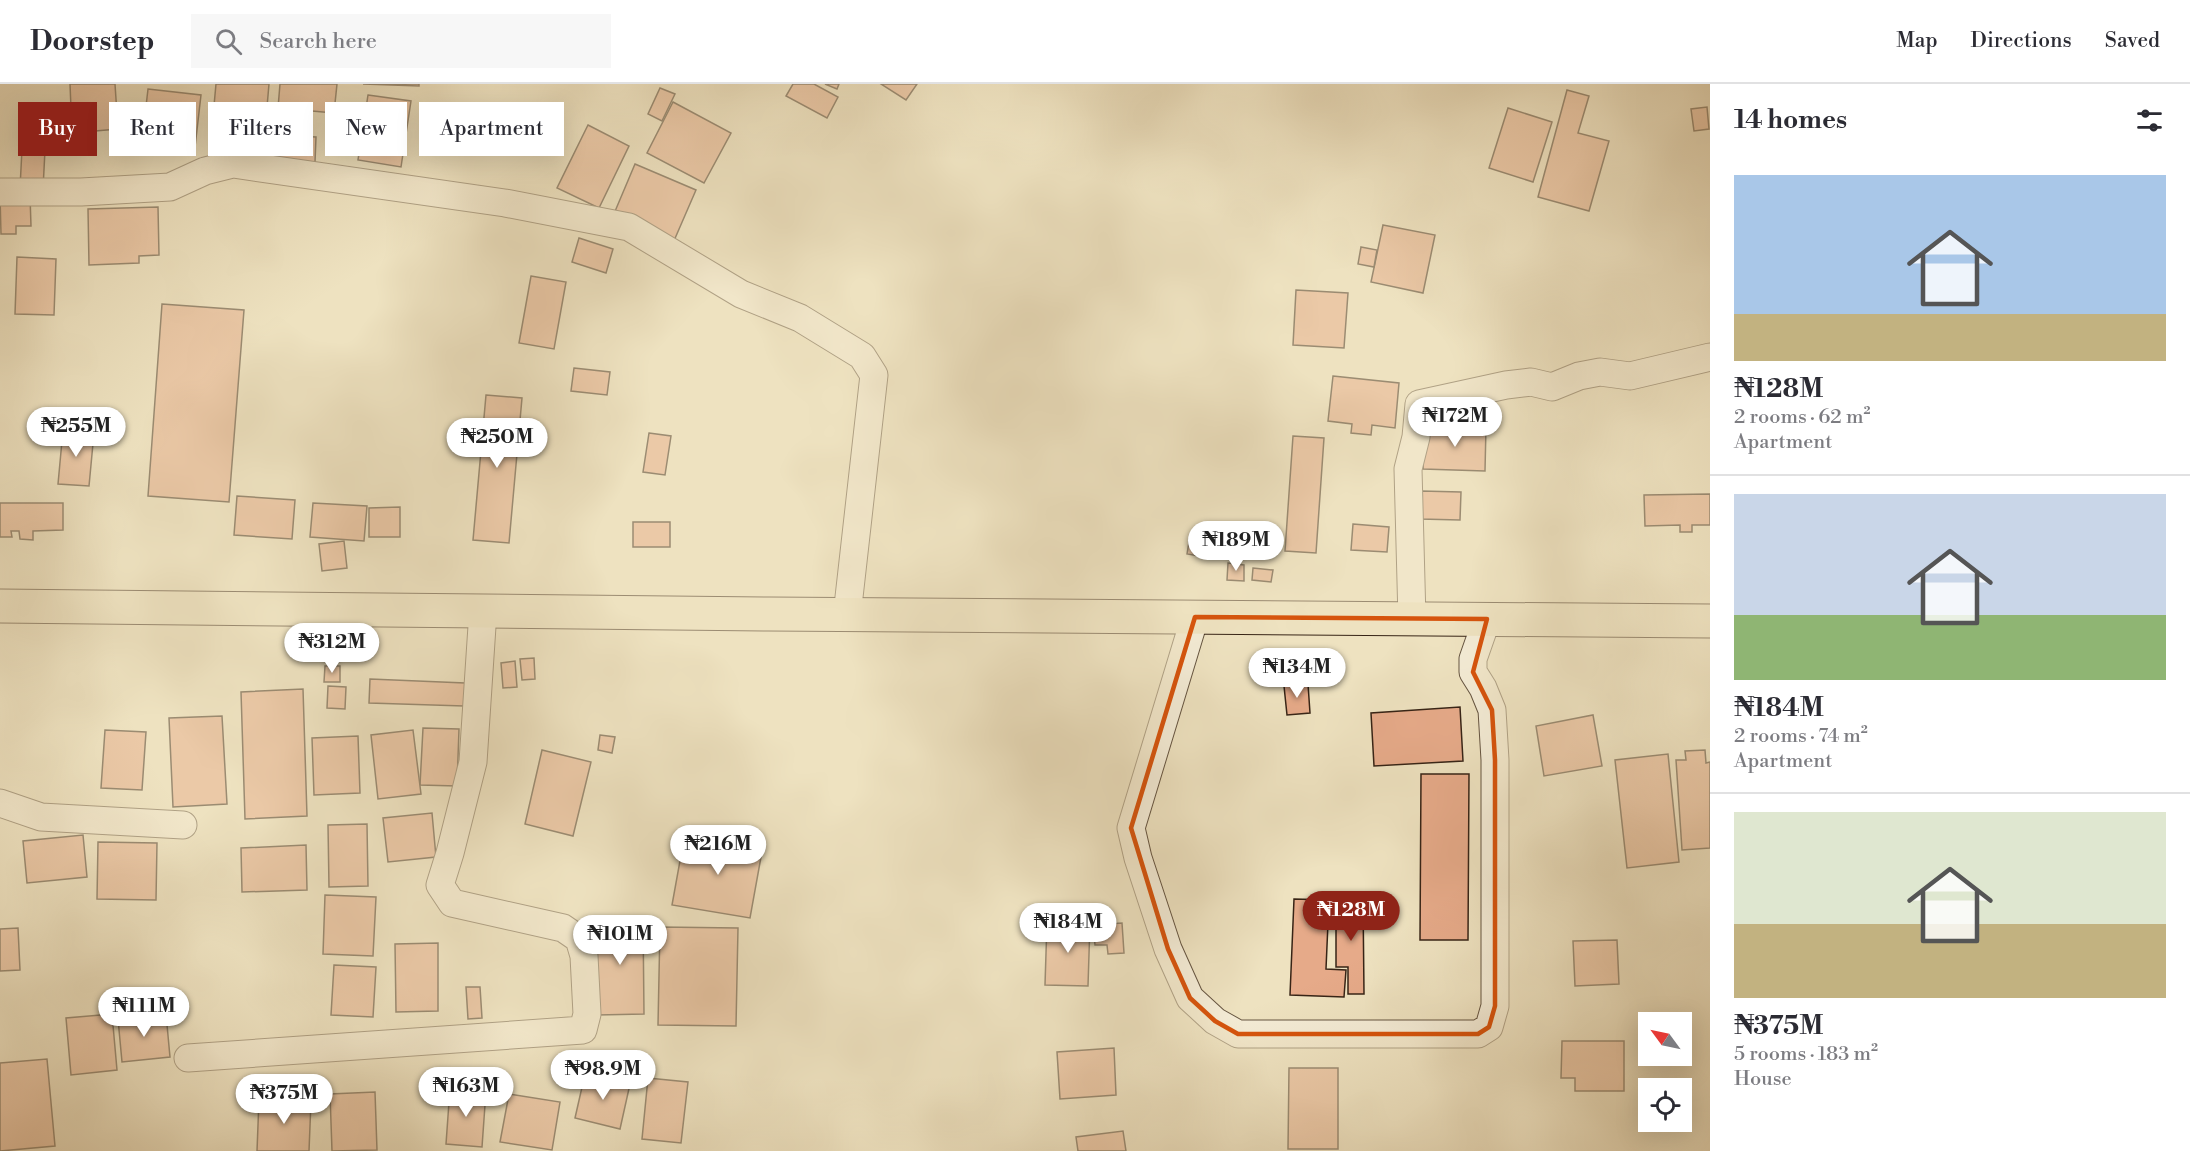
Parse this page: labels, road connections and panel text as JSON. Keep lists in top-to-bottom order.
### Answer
{
  "north": "top left",
  "page": {
    "header": "Doorstep",
    "search": "Search here",
    "nav": ["Map", "Directions", "Saved"],
    "heading": "14 homes",
    "chip": [
      "Buy",
      "Rent",
      "Filters",
      "New",
      "Apartment"
    ],
    "list": [
      {
        "name": "₦128M",
        "note": "2 rooms · 62 m² · Apartment"
      },
      {
        "name": "₦184M",
        "note": "2 rooms · 74 m² · Apartment"
      },
      {
        "name": "₦375M",
        "note": "5 rooms · 183 m² · House"
      }
    ],
    "price": [
      "₦172M",
      "₦255M",
      "₦250M",
      "₦189M",
      "₦312M",
      "₦134M",
      "₦216M",
      "₦128M",
      "₦184M",
      "₦101M",
      "₦111M",
      "₦98.9M",
      "₦163M",
      "₦375M"
    ]
  }
}
